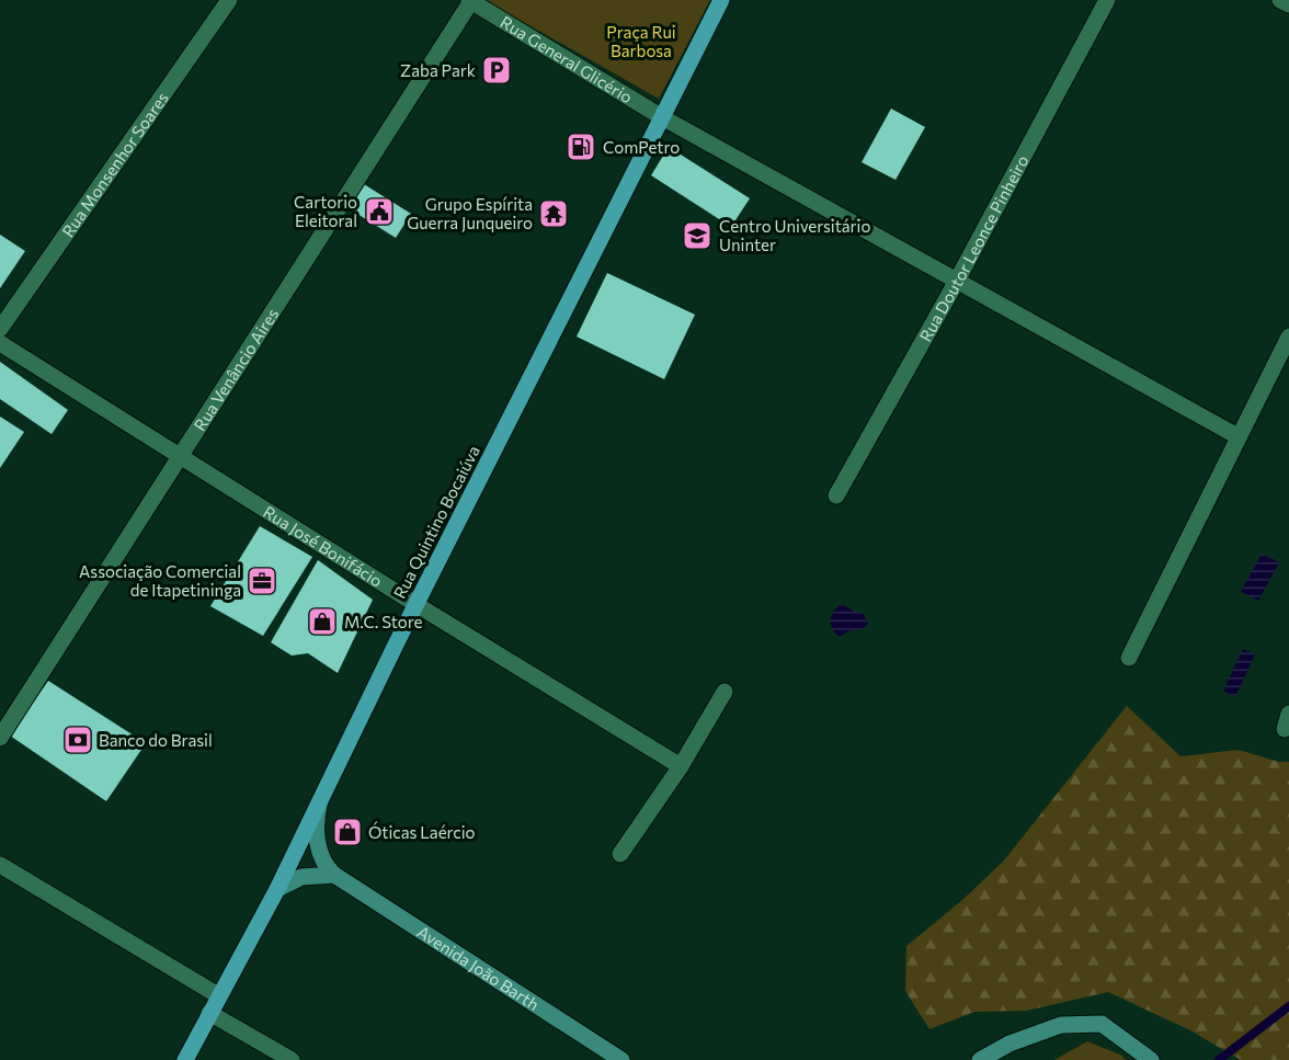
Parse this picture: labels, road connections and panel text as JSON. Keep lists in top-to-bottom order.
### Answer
{
  "streets": {
    "main road": ["Rua Quintino Bocaiúva", "Avenida João Barth"],
    "street": [
      "Rua General Glicério",
      "Rua Monsenhor Soares",
      "Rua Doutor Leonce Pinheiro",
      "Rua Venâncio Aires",
      "Rua José Bonifácio"
    ]
  },
  "crossings": [
    ["Rua General Glicério", "Rua Doutor Leonce Pinheiro"],
    ["Rua General Glicério", "Rua Venâncio Aires"],
    ["Rua General Glicério", "Rua Quintino Bocaiúva"],
    ["Rua Venâncio Aires", "Rua José Bonifácio"],
    ["Rua Quintino Bocaiúva", "Rua José Bonifácio"]
  ],
  "parks": ["Praça Rui Barbosa"],
  "places": {
    "parking": ["Zaba Park"],
    "fuel station": ["ComPetro"],
    "public building": ["Cartorio Eleitoral"],
    "temple": ["Grupo Espírita Guerra Junqueiro"],
    "school or university": ["Centro Universitário Uninter"],
    "office": ["Associação Comercial de Itapetininga"],
    "shop": ["M.C. Store", "Óticas Laércio"],
    "bank": ["Banco do Brasil"]
  }
}
